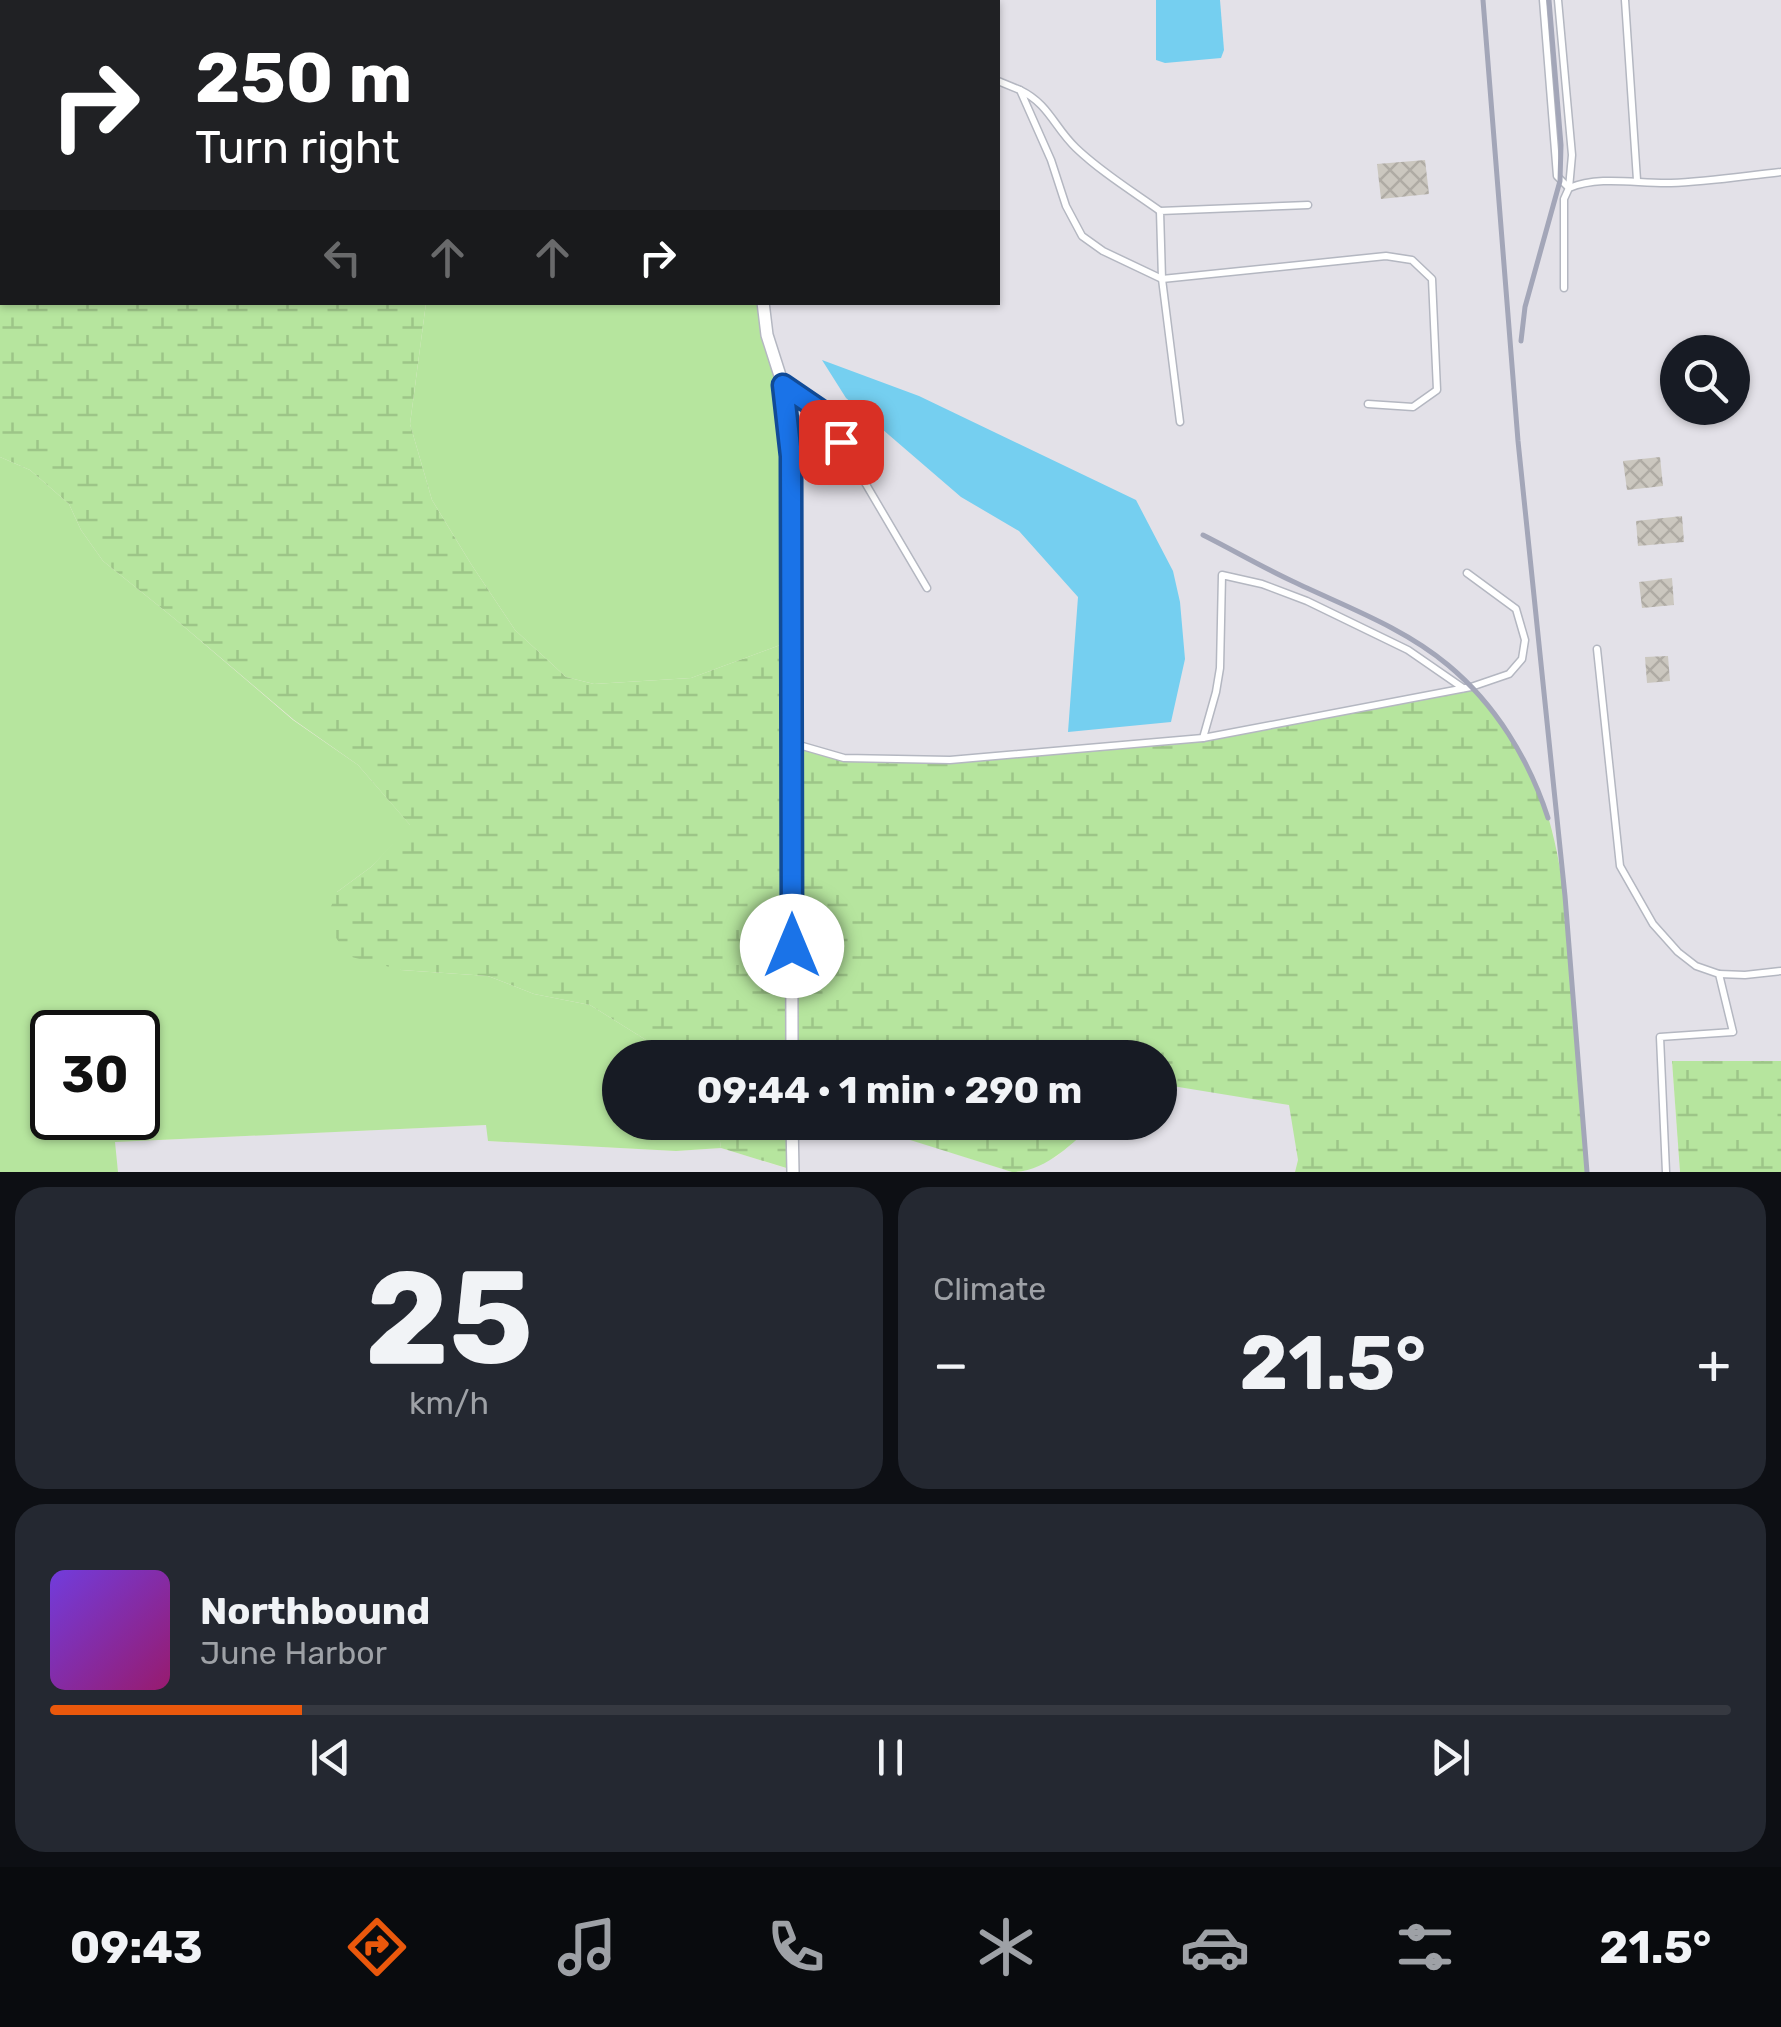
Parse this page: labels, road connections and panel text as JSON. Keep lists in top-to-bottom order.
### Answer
{
  "page": {
    "turn": ["250 m", "Turn right"],
    "limit": "30",
    "trip": "09:44 · 1 min · 290 m",
    "tile": [
      ["25", "km/h"],
      "Climate"
    ],
    "heat": ["−", "21.5°", "+"],
    "song": ["Northbound", "June Harbor"],
    "tabs": ["09:43", "21.5°"]
  }
}
